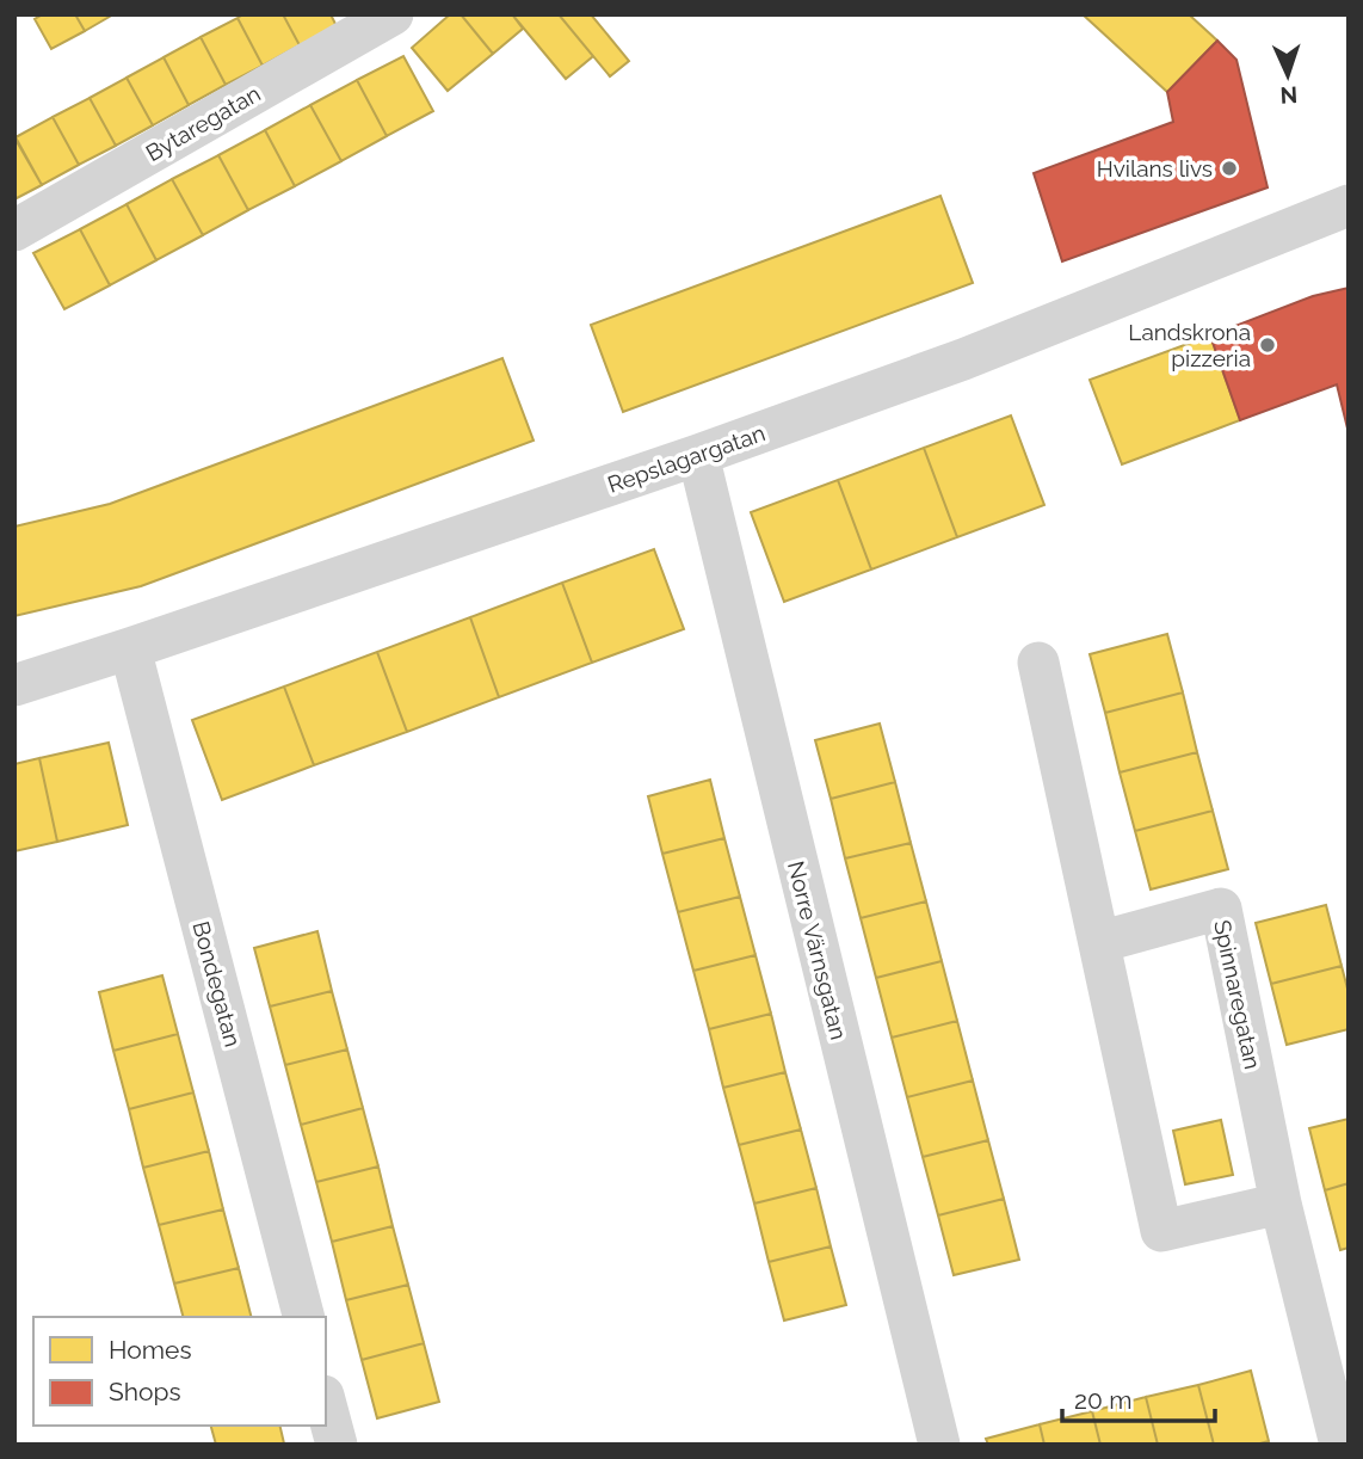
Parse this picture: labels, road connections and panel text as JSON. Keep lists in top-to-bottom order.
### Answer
{
  "streets": {
    "street": [
      "Bytaregatan",
      "Repslagargatan",
      "Norre Värnsgatan",
      "Bondegatan",
      "Spinnaregatan"
    ]
  },
  "crossings": [
    ["Repslagargatan", "Norre Värnsgatan"],
    ["Repslagargatan", "Bondegatan"]
  ],
  "places": ["Hvilans livs", "Landskrona pizzeria"],
  "legend": ["Homes", "Shops"],
  "scale_bar": "20 m",
  "north": "bottom"
}
